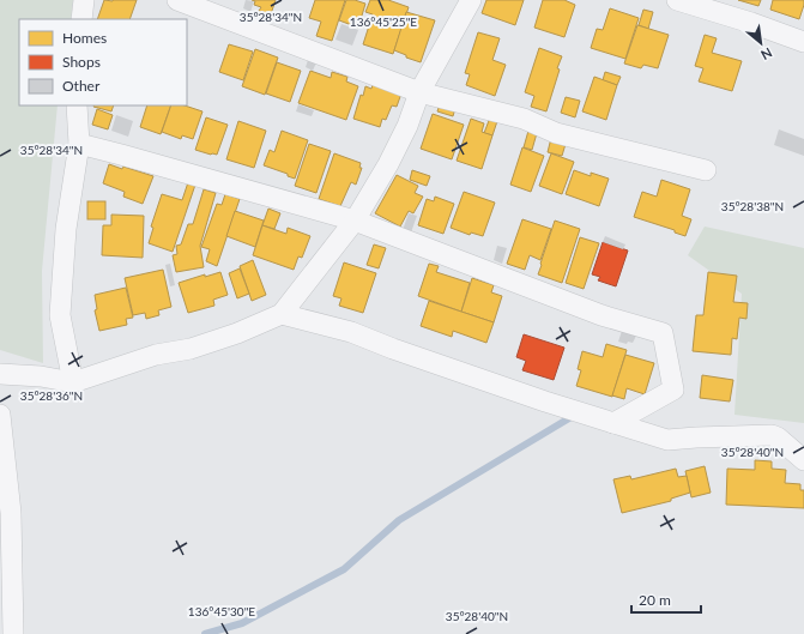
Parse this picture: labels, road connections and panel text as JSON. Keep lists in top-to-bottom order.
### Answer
{
  "legend": ["Homes", "Shops", "Other"],
  "scale_bar": "20 m",
  "north": "bottom right",
  "coordinates": [
    "35°28'34\"N",
    "136°45'25\"E",
    "35°28'38\"N",
    "35°28'36\"N",
    "35°28'40\"N",
    "136°45'30\"E"
  ]
}
